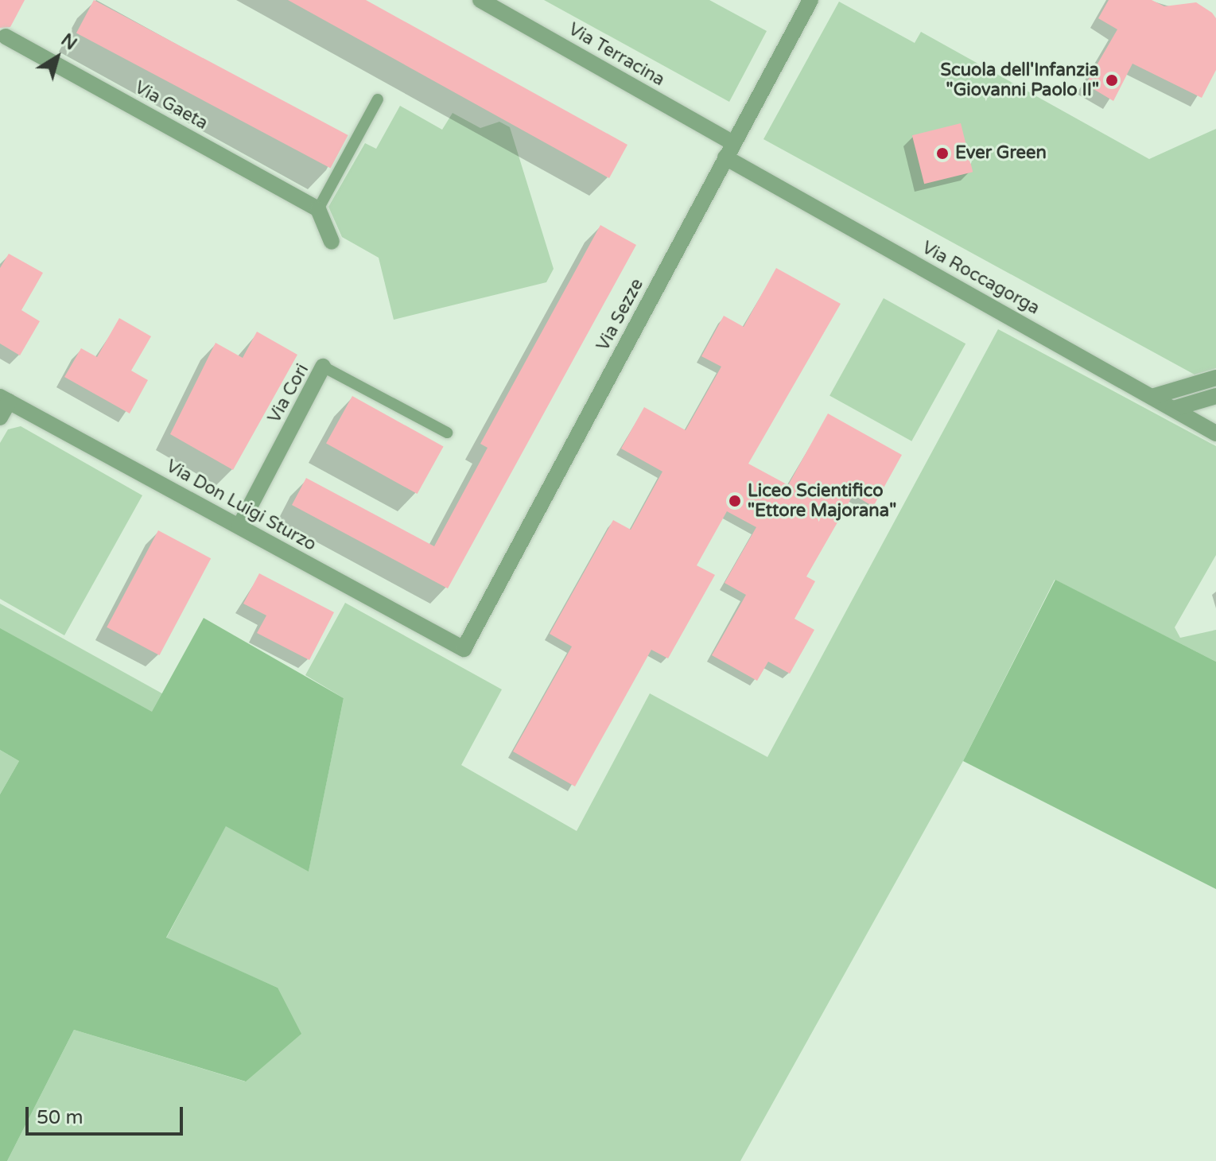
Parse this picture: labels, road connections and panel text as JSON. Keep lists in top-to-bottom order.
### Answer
{
  "streets": {
    "street": [
      "Via Terracina",
      "Via Gaeta",
      "Via Roccagorga",
      "Via Sezze",
      "Via Cori",
      "Via Don Luigi Sturzo"
    ]
  },
  "crossings": [
    ["Via Terracina", "Via Roccagorga"],
    ["Via Terracina", "Via Sezze"],
    ["Via Roccagorga", "Via Sezze"],
    ["Via Sezze", "Via Don Luigi Sturzo"],
    ["Via Cori", "Via Don Luigi Sturzo"]
  ],
  "places": ["Scuola dell'Infanzia \"Giovanni Paolo II\"", "Ever Green", "Liceo Scientifico \"Ettore Majorana\""],
  "scale_bar": "50 m",
  "north": "top right"
}
